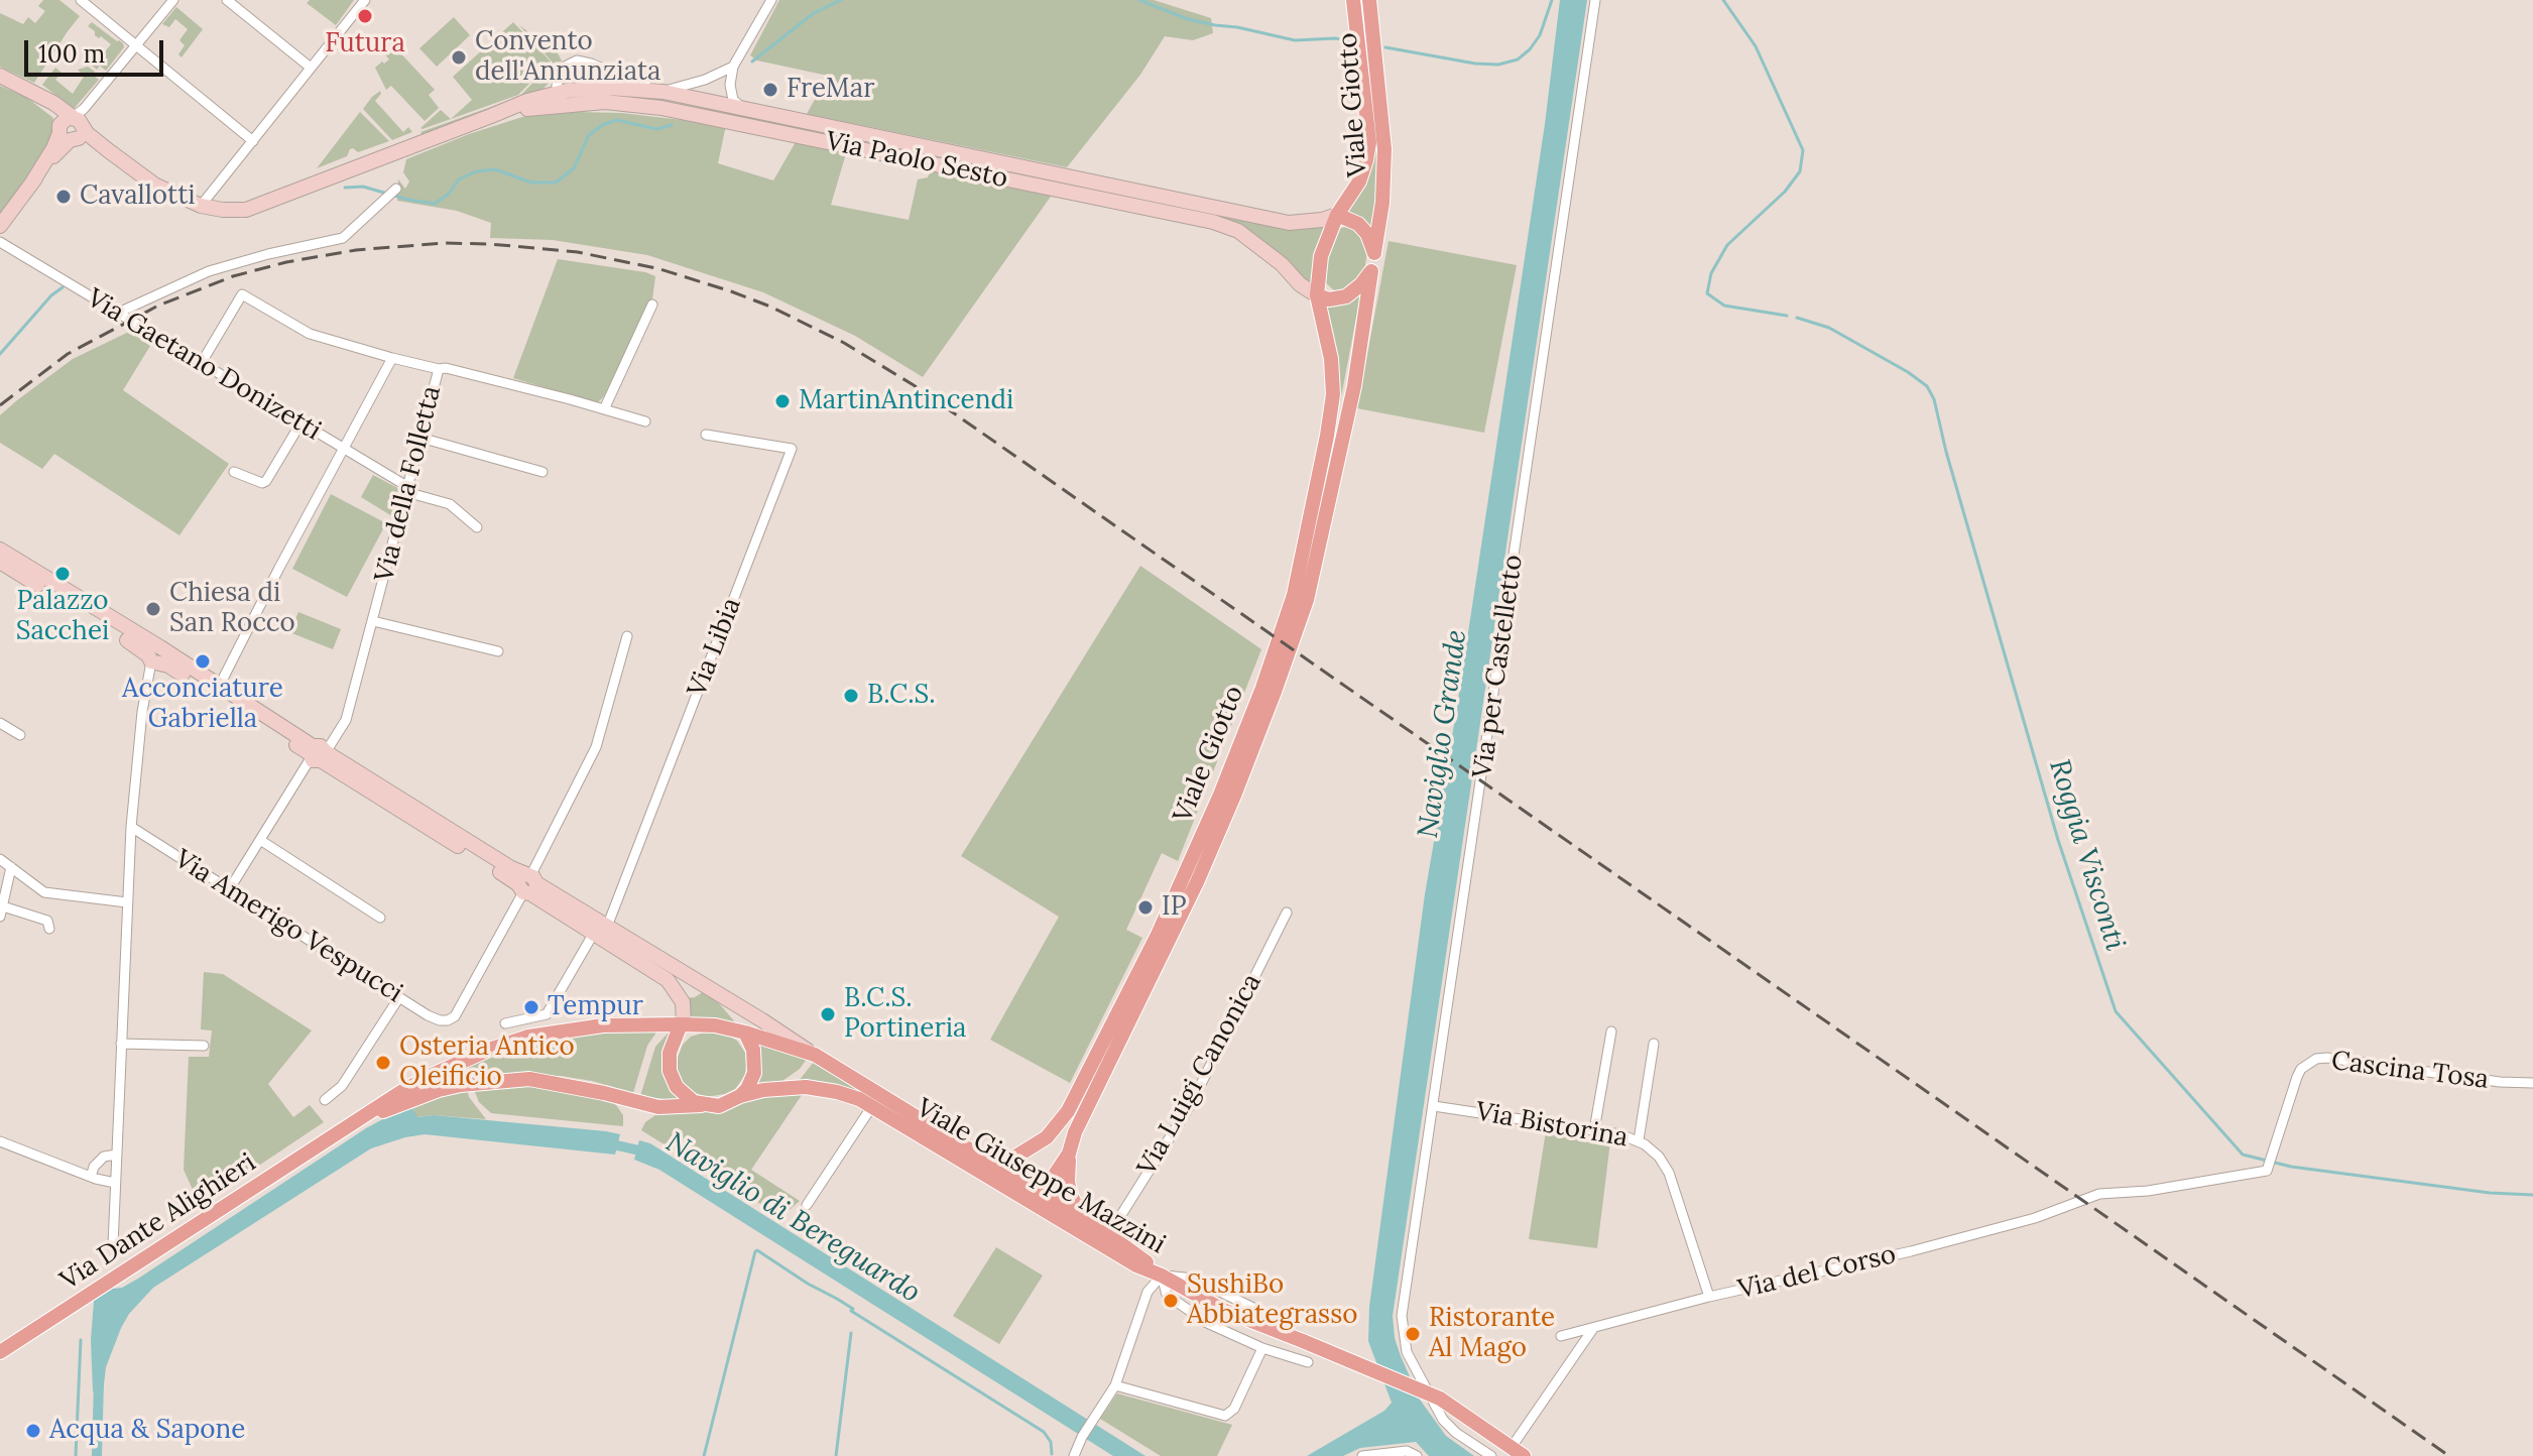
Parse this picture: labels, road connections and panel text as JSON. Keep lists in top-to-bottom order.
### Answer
{
  "streets": {
    "main road": ["Viale Giotto", "Viale Giuseppe Mazzini", "Via Dante Alighieri"],
    "street": [
      "Via Paolo Sesto",
      "Via Gaetano Donizetti",
      "Via della Folletta",
      "Via Libia",
      "Via per Castelletto",
      "Via Amerigo Vespucci",
      "Cascina Tosa",
      "Via Luigi Canonica",
      "Via Bistorina",
      "Via del Corso"
    ]
  },
  "crossings": [
    ["Viale Giotto", "Via Paolo Sesto"],
    ["Viale Giotto", "Viale Giuseppe Mazzini"],
    ["Via Gaetano Donizetti", "Via della Folletta"],
    ["Via della Folletta", "Via Amerigo Vespucci"],
    ["Via della Folletta", "Viale Giuseppe Mazzini"],
    ["Via Libia", "Viale Giuseppe Mazzini"],
    ["Via per Castelletto", "Via Bistorina"],
    ["Via Amerigo Vespucci", "Viale Giuseppe Mazzini"],
    ["Cascina Tosa", "Via del Corso"],
    ["Via Luigi Canonica", "Viale Giuseppe Mazzini"],
    ["Via Bistorina", "Via del Corso"],
    ["Viale Giuseppe Mazzini", "Via Dante Alighieri"]
  ],
  "water": ["Naviglio Grande", "Roggia Visconti", "Naviglio di Bereguardo"],
  "places": [
    "Futura",
    "Convento dell'Annunziata",
    "FreMar",
    "Cavallotti",
    "MartinAntincendi",
    "Palazzo Sacchei",
    "Chiesa di San Rocco",
    "Acconciature Gabriella",
    "B.C.S.",
    "IP",
    "Tempur",
    "B.C.S. Portineria",
    "Osteria Antico Oleificio",
    "SushiBo Abbiategrasso",
    "Ristorante Al Mago",
    "Acqua & Sapone"
  ],
  "scale_bar": "100 m"
}
